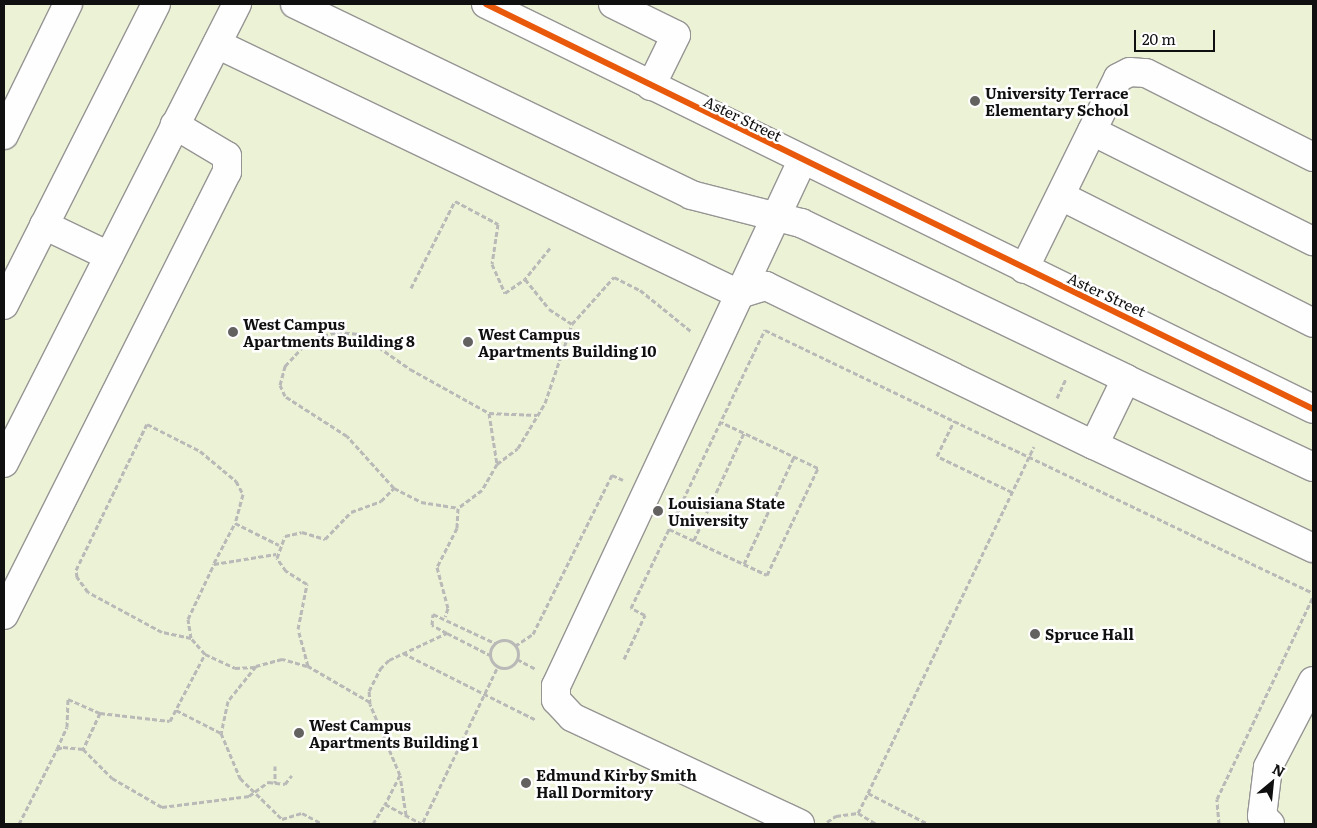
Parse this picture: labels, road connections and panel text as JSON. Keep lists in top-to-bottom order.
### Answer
{
  "streets": {
    "street": ["Aster Street"]
  },
  "places": [
    "University Terrace Elementary School",
    "West Campus Apartments Building 8",
    "West Campus Apartments Building 10",
    "Louisiana State University",
    "Spruce Hall",
    "West Campus Apartments Building 1",
    "Edmund Kirby Smith Hall Dormitory"
  ],
  "scale_bar": "20 m",
  "north": "top right"
}
